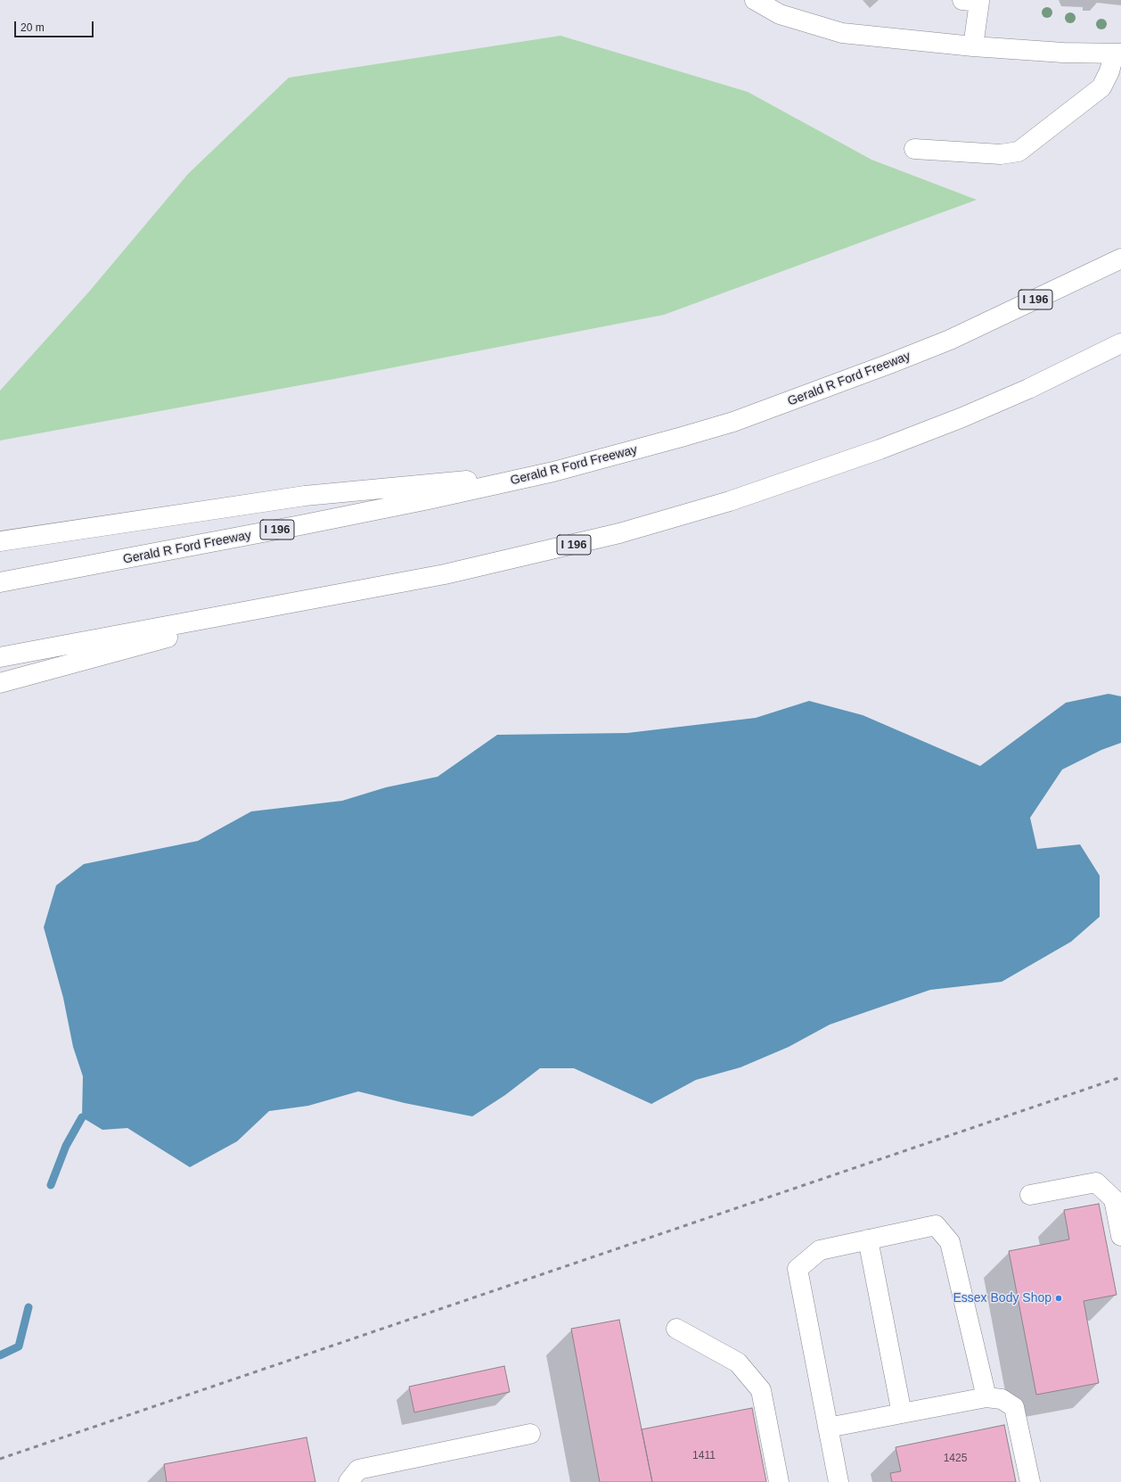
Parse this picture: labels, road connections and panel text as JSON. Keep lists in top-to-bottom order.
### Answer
{
  "streets": {
    "main road": ["I 196", "Gerald R Ford Freeway"]
  },
  "places": ["Essex Body Shop"],
  "house_numbers": ["1411", "1425"],
  "scale_bar": "20 m"
}
